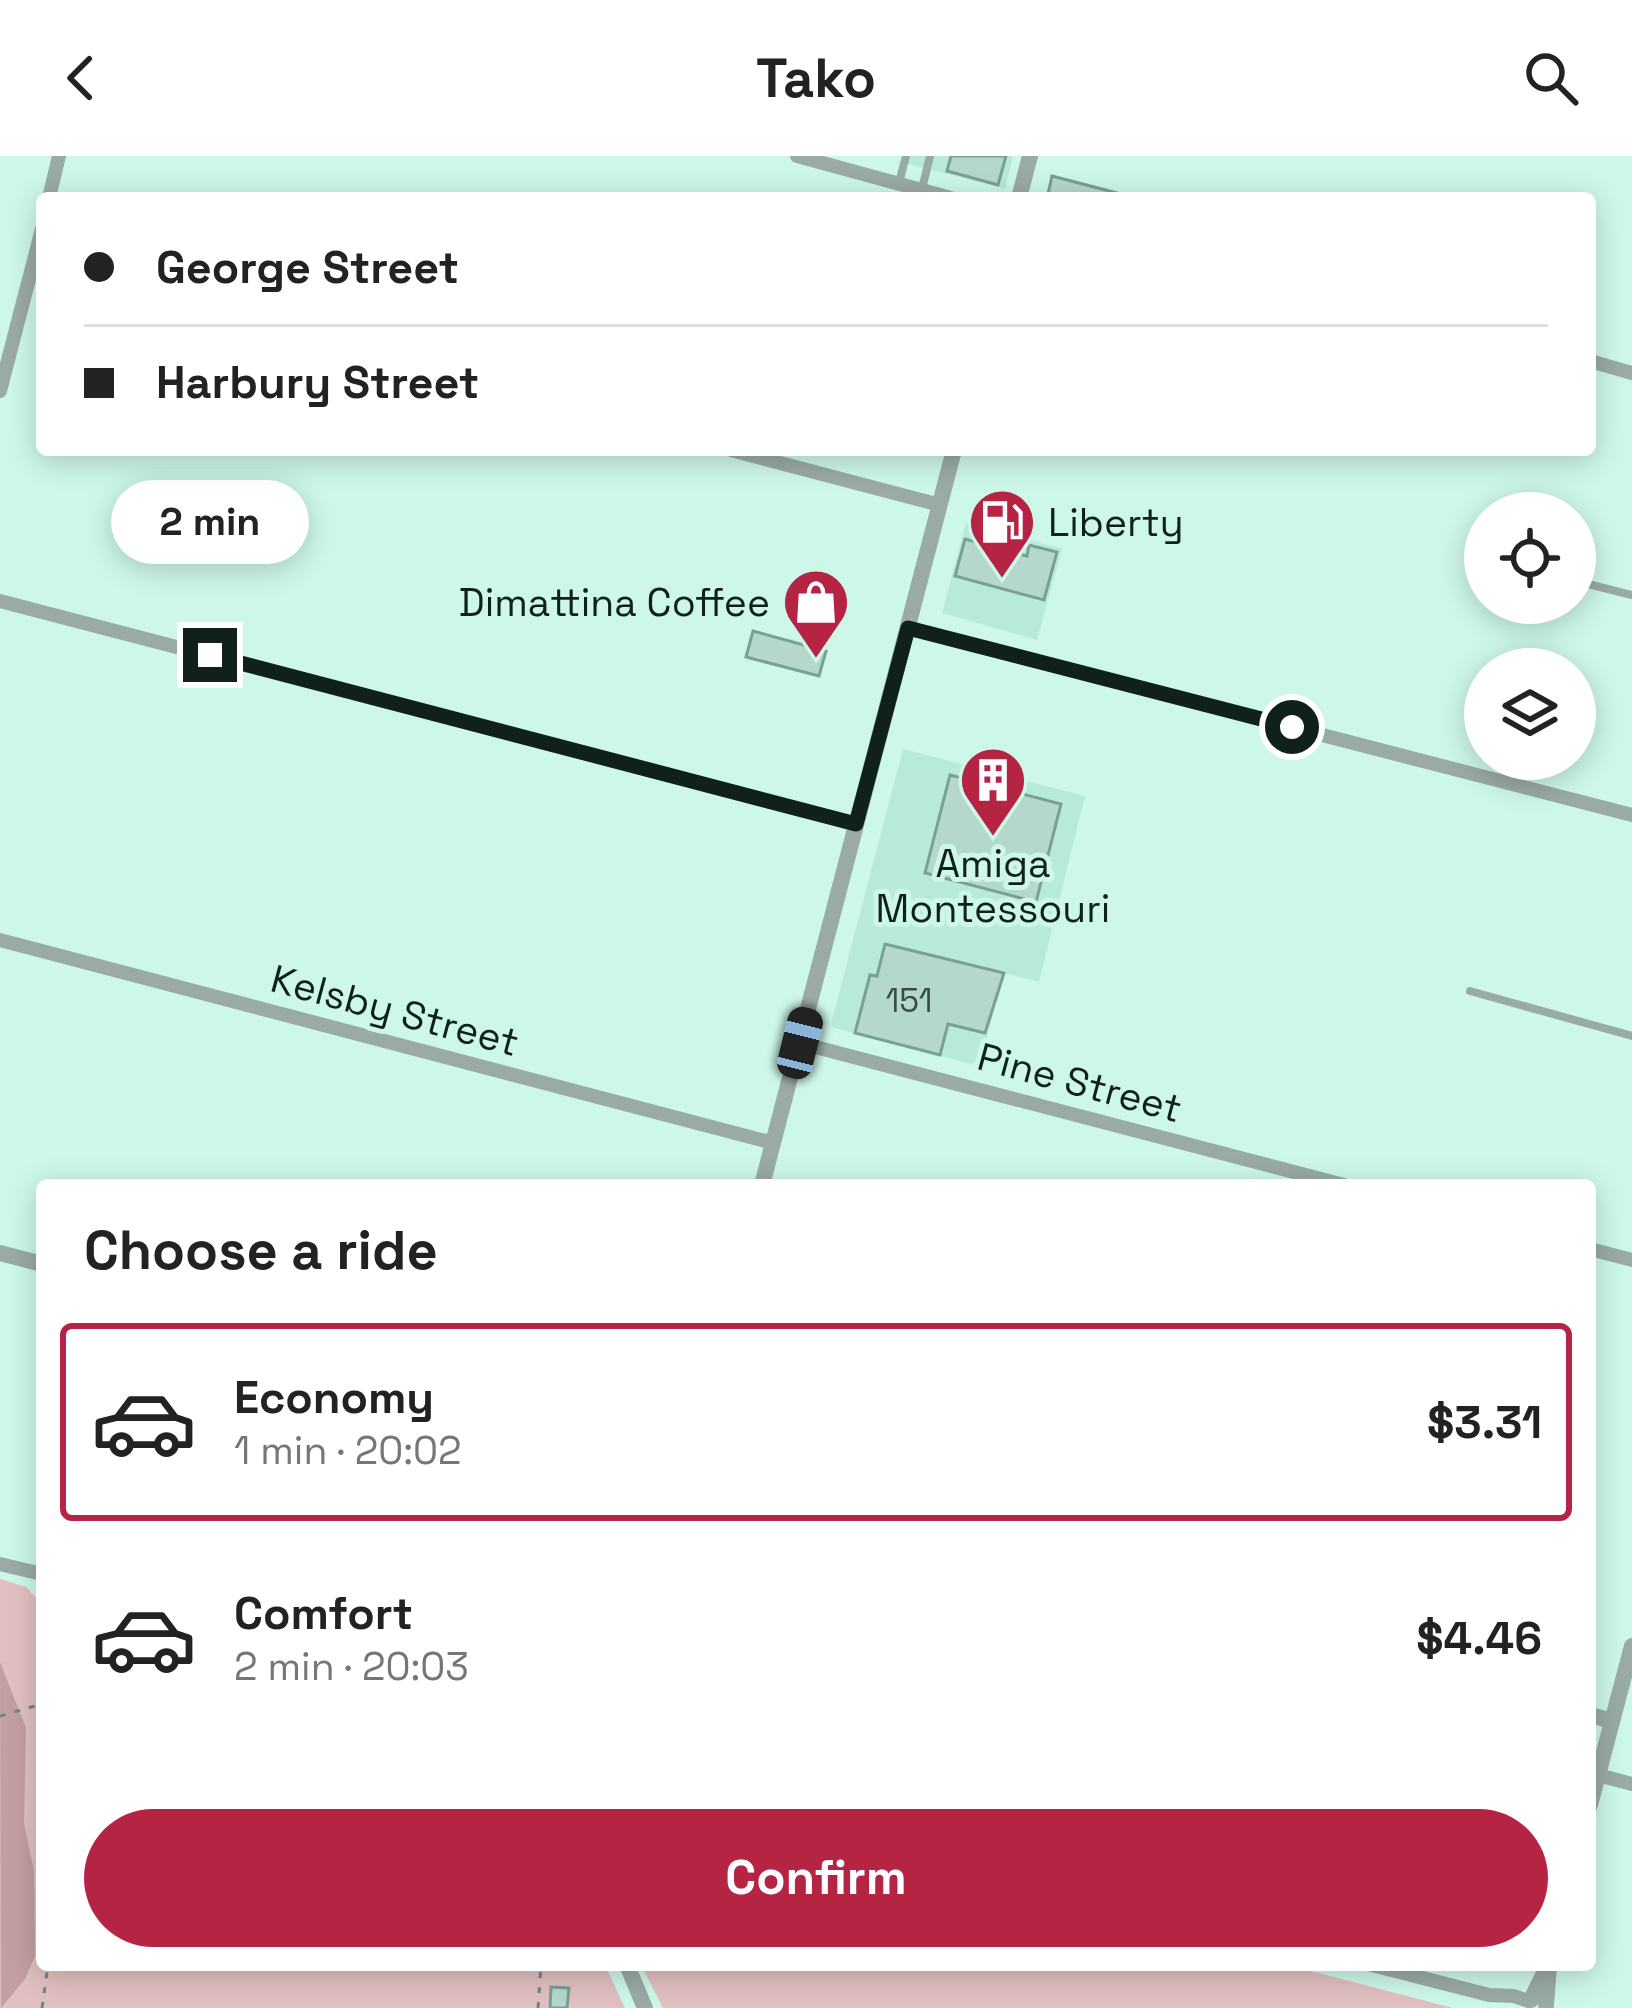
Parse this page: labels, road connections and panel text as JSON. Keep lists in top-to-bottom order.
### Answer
{
  "streets": {
    "street": ["Kelsby Street", "Pine Street"]
  },
  "places": {
    "fuel station": ["Liberty"],
    "shop": ["Dimattina Coffee"],
    "building": ["Amiga Montessouri"]
  },
  "house_numbers": ["151"],
  "page": {
    "header": "Tako",
    "banner": ["George Street", "Harbury Street"],
    "bubble": "2 min",
    "heading": "Choose a ride",
    "list": [
      {
        "name": "Economy",
        "note": "1 min · 20:02",
        "value": "$3.31"
      },
      {
        "name": "Comfort",
        "note": "2 min · 20:03",
        "value": "$4.46"
      }
    ],
    "buttons": "Confirm"
  }
}
